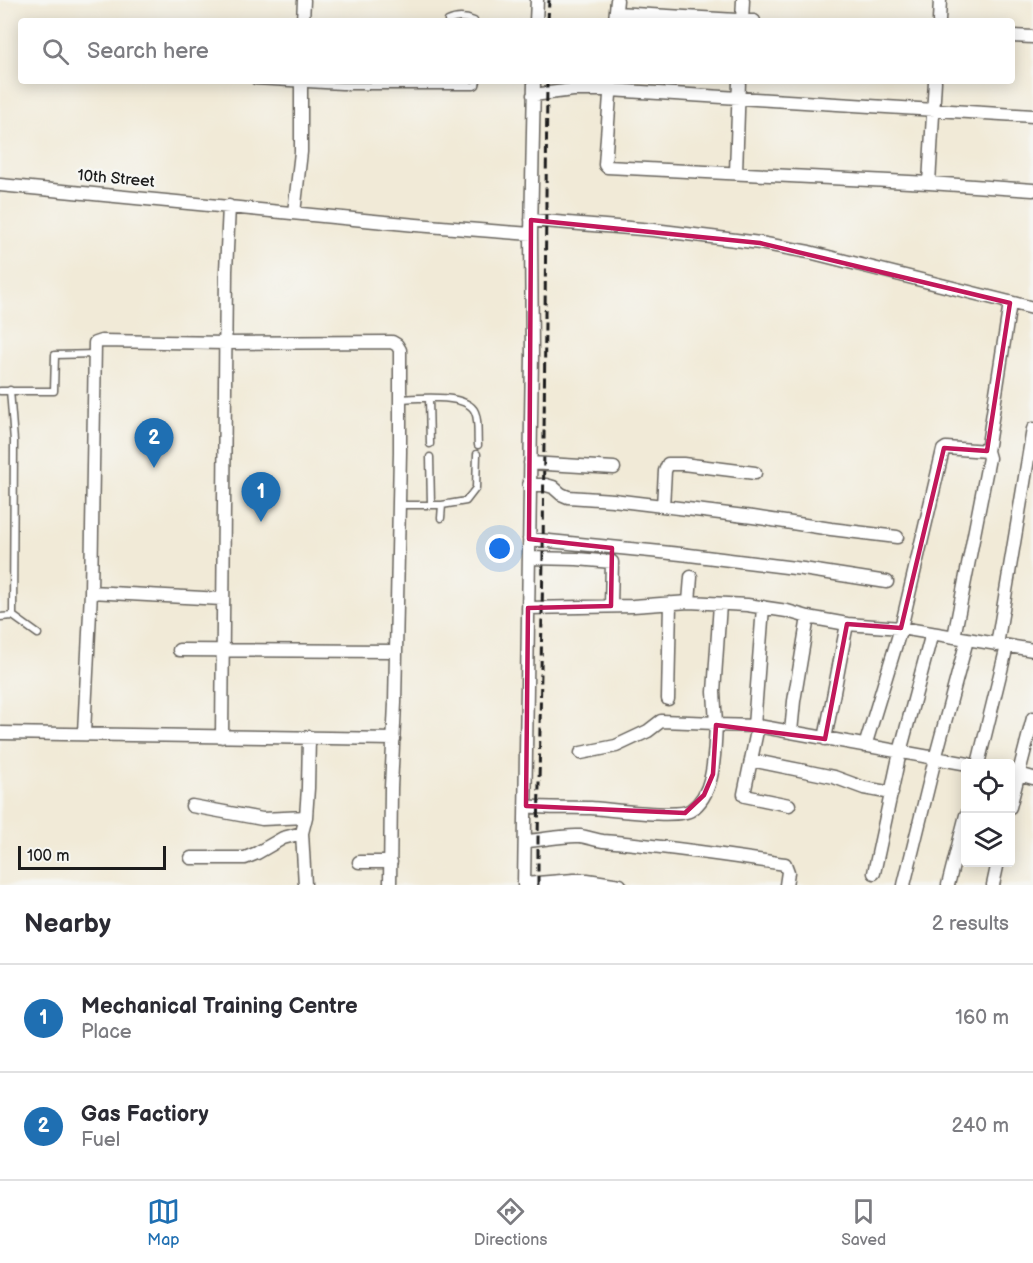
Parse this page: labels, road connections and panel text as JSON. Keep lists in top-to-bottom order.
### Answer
{
  "streets": {
    "street": ["10th Street"]
  },
  "scale_bar": "100 m",
  "page": {
    "search": "Search here",
    "pins": ["2", "1"],
    "scale": "100 m",
    "heading": ["Nearby", "2 results"],
    "list": [
      {
        "mark": "1",
        "name": "Mechanical Training Centre",
        "note": "Place",
        "value": "160 m"
      },
      {
        "mark": "2",
        "name": "Gas Factiory",
        "note": "Fuel",
        "value": "240 m"
      }
    ],
    "nav": ["Map", "Directions", "Saved"]
  }
}
